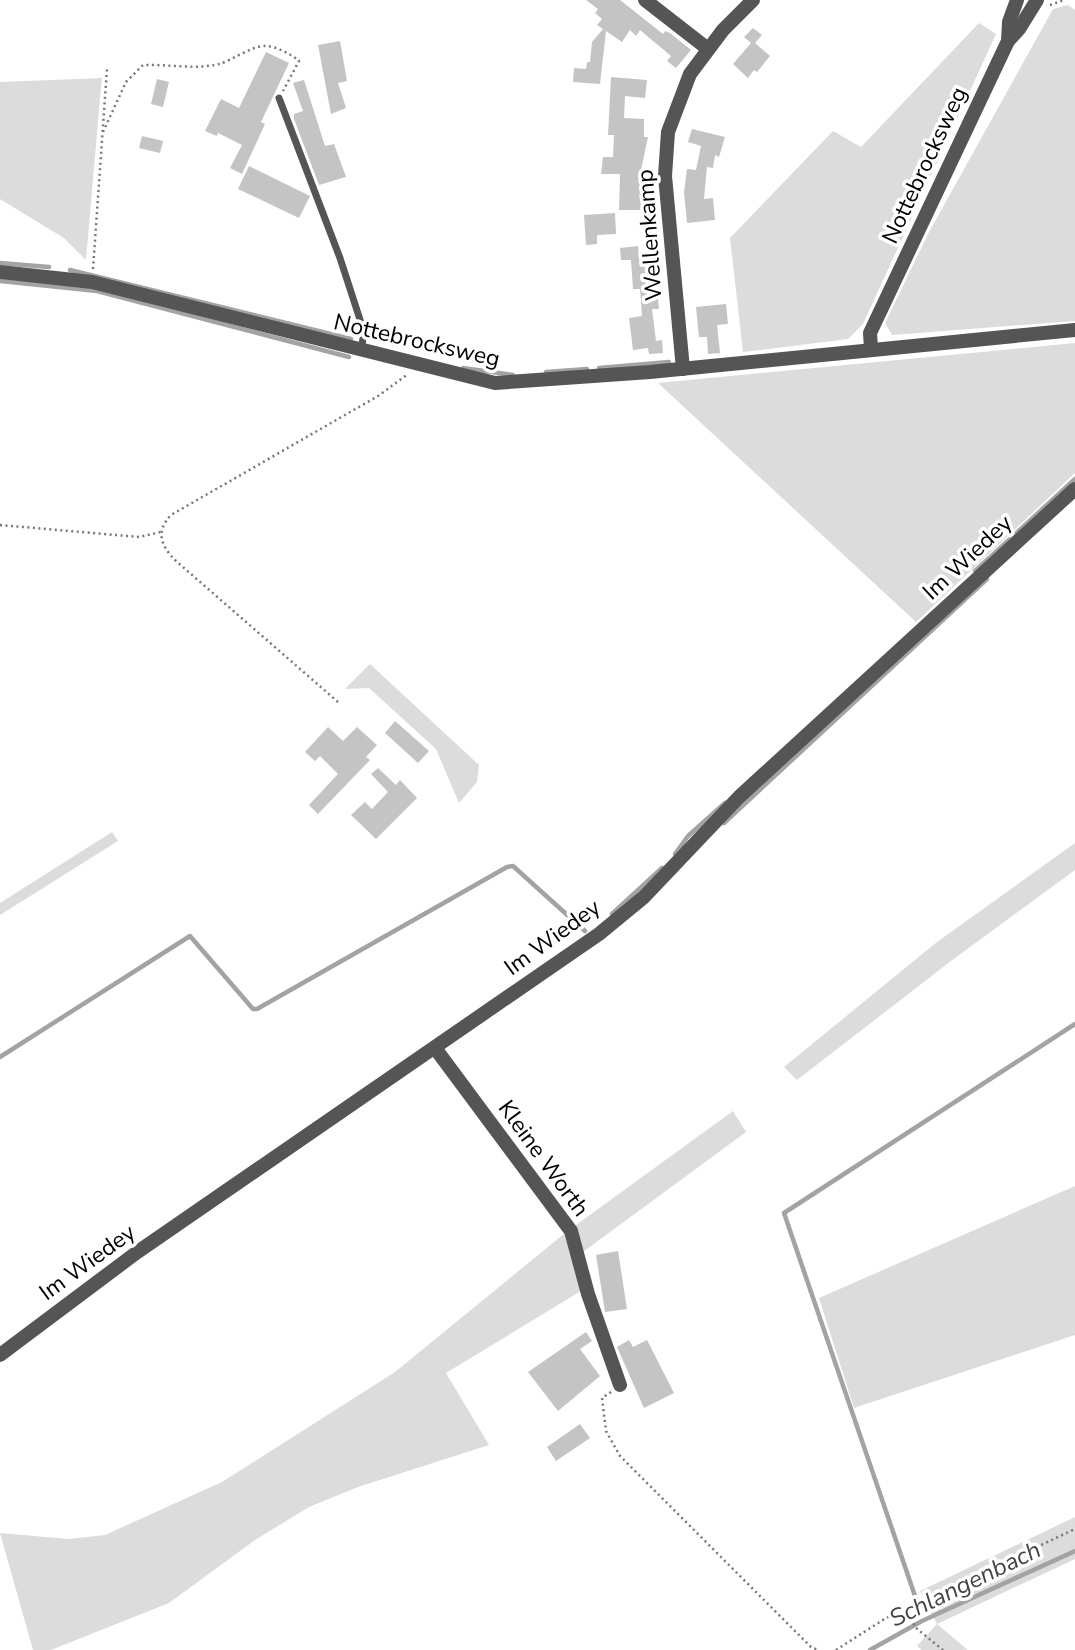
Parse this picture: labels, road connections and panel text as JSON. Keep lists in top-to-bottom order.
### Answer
{
  "streets": {
    "street": [
      "Nottebrocksweg",
      "Wellenkamp",
      "Im Wiedey",
      "Kleine Worth"
    ]
  },
  "crossings": [
    ["Nottebrocksweg", "Wellenkamp"],
    ["Im Wiedey", "Kleine Worth"]
  ],
  "water": ["Schlangenbach"]
}
